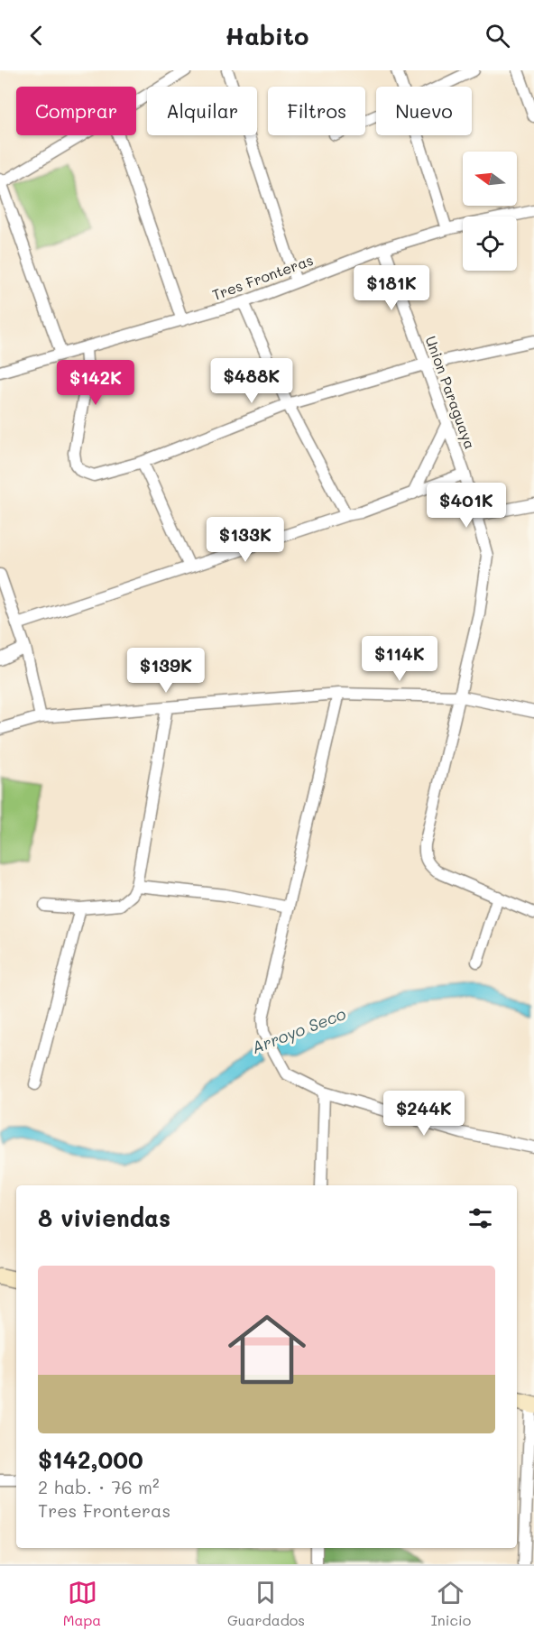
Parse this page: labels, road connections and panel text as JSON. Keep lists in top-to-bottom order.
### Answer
{
  "streets": {
    "street": ["Tres Fronteras", "Union Paraguaya"]
  },
  "crossings": [
    ["Tres Fronteras", "Union Paraguaya"]
  ],
  "water": ["Arroyo Seco"],
  "north": "left",
  "page": {
    "header": "Habito",
    "chip": [
      "Comprar",
      "Alquilar",
      "Filtros",
      "Nuevo"
    ],
    "price": [
      "$181K",
      "$488K",
      "$142K",
      "$401K",
      "$133K",
      "$114K",
      "$139K",
      "$244K"
    ],
    "heading": "8 viviendas",
    "list": [
      {
        "name": "$142,000",
        "note": "2 hab. · 76 m² · Tres Fronteras"
      }
    ],
    "tabs": ["Mapa", "Guardados", "Inicio"]
  }
}
